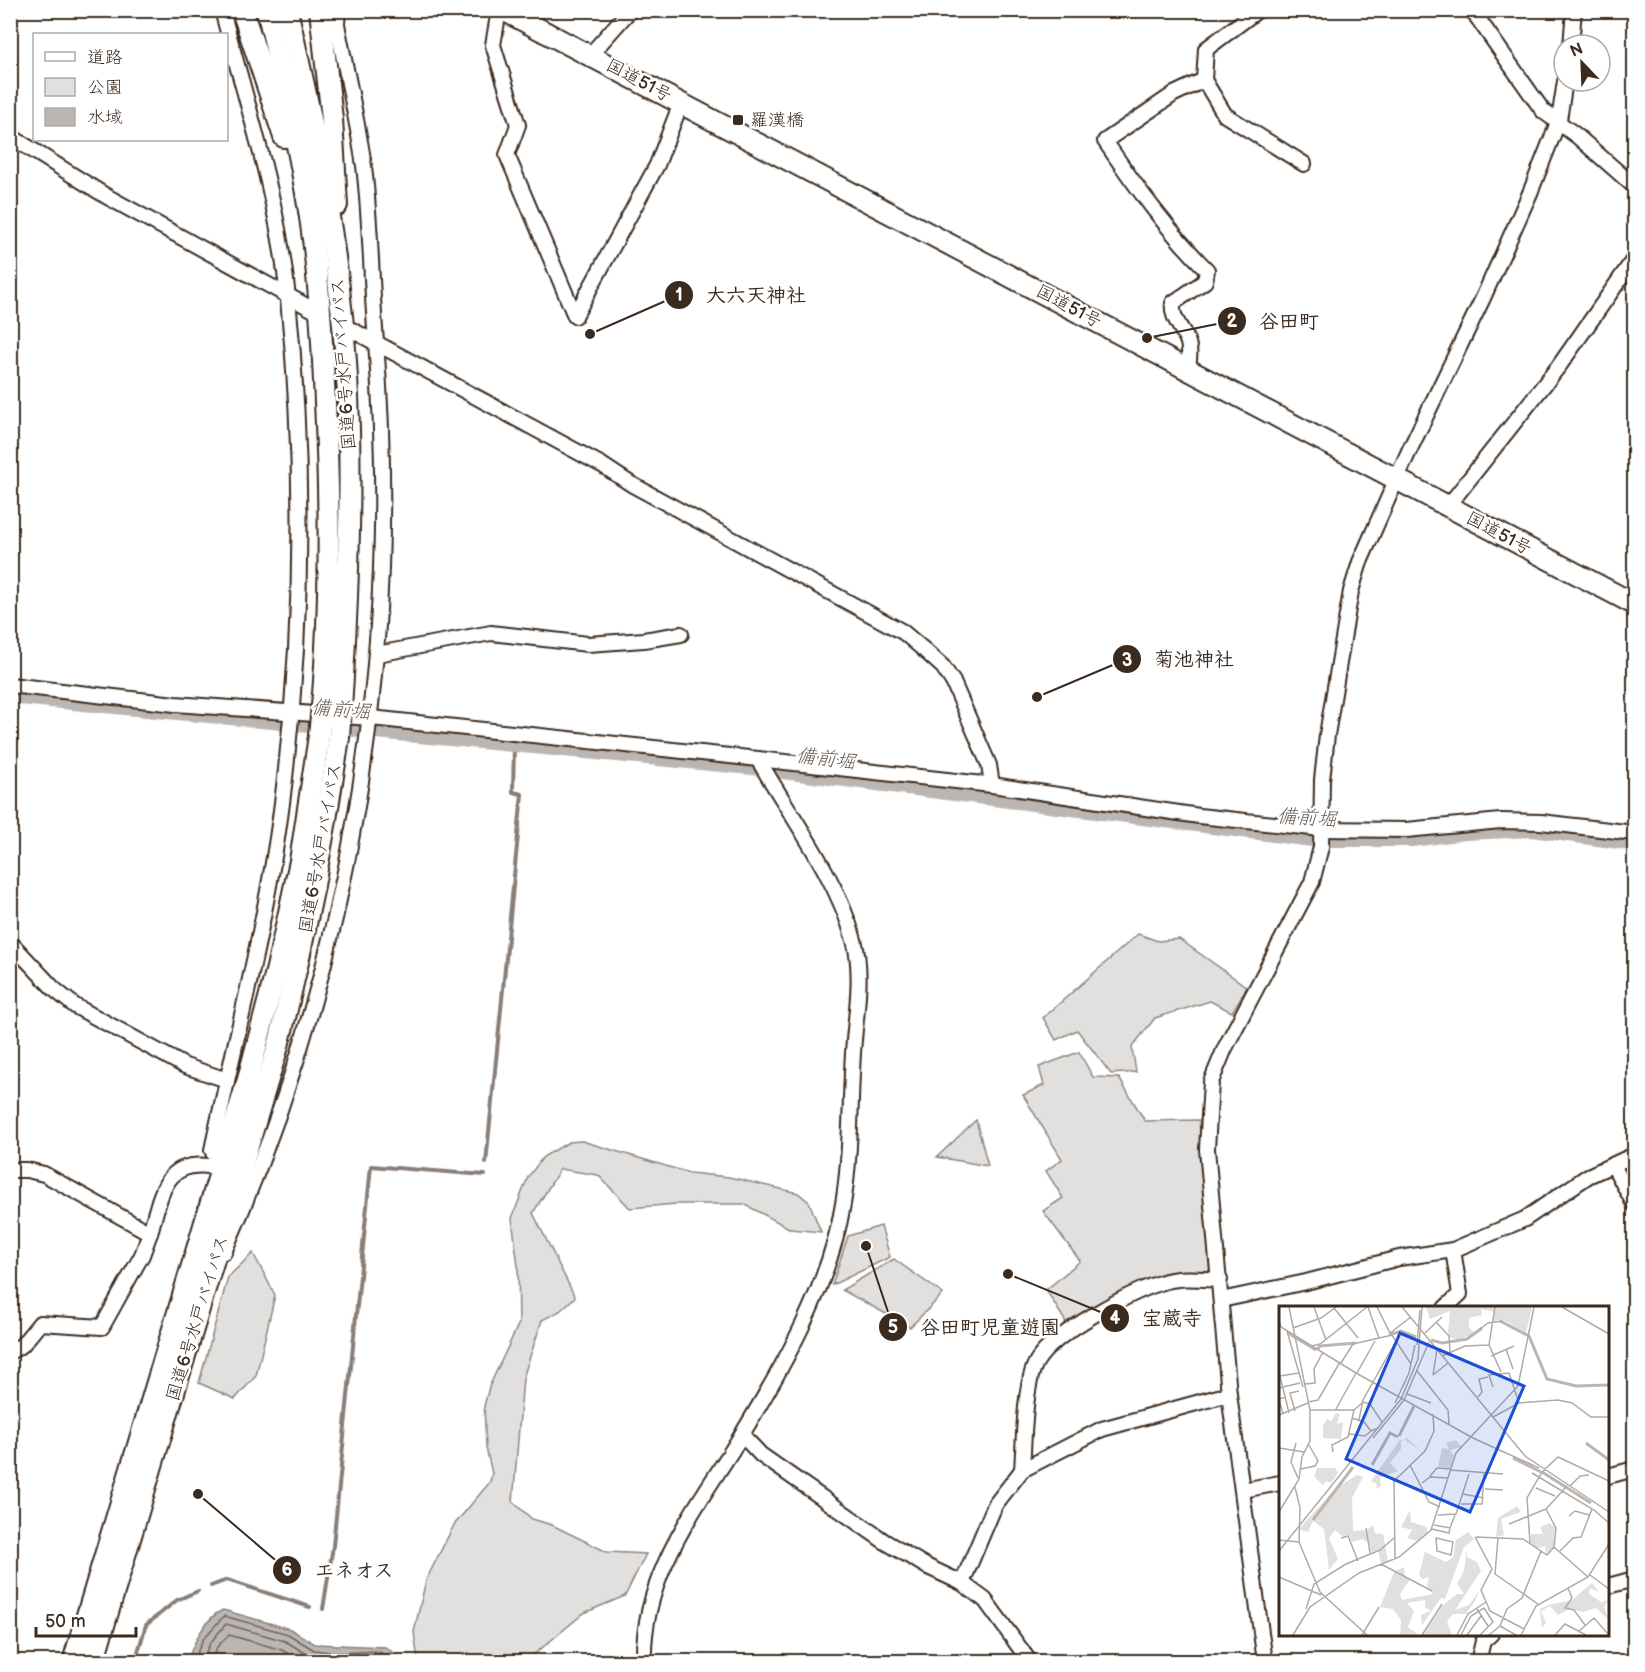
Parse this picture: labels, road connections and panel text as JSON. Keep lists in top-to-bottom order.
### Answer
{
  "streets": {
    "highway": ["国道51号", "国道6号水戸バイパス"]
  },
  "water": ["備前堀"],
  "places": {
    "transit": ["羅漢橋"],
    "other": [
      "大六天神社",
      "谷田町",
      "菊池神社",
      "谷田町児童遊園",
      "宝蔵寺",
      "エネオス"
    ]
  },
  "legend": ["道路", "公園", "水域"],
  "scale_bar": "50 m",
  "north": "top left"
}
